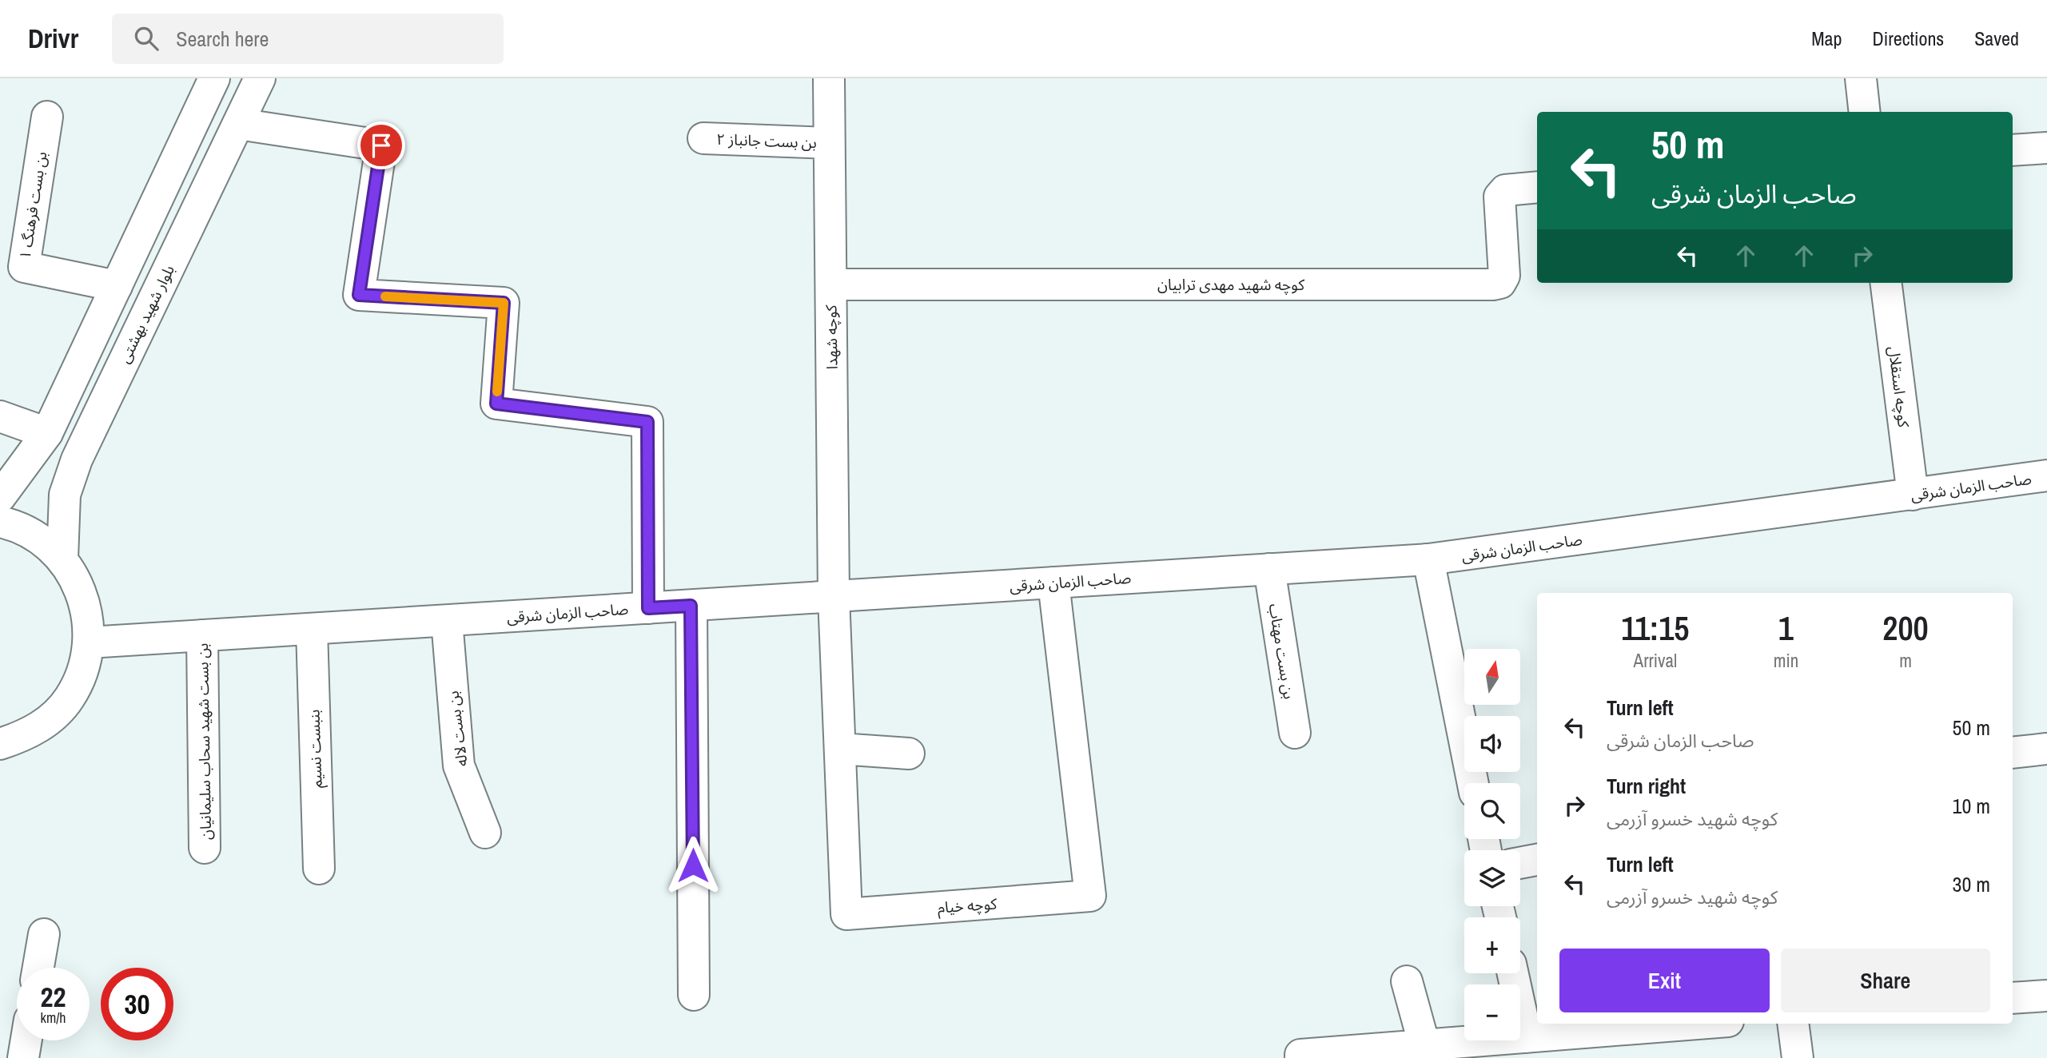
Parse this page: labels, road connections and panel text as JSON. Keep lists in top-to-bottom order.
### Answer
{
  "streets": {
    "street": [
      "بن بست جانباز ۲",
      "بن بست فرهنگ ۱",
      "کوچه شهید مهدی ترابیان",
      "بلوار شهید بهشتی",
      "کوچه شهدا",
      "کوچه استقلال",
      "صاحب الزمان شرقی",
      "بن بست مهتاب",
      "بن بست لاله",
      "بن بست شهید سحاب سلیمانیان",
      "بنبست نسیم",
      "کوچه خیام"
    ]
  },
  "crossings": [
    ["بن بست جانباز ۲", "کوچه شهدا"],
    ["کوچه شهید مهدی ترابیان", "کوچه شهدا"],
    ["کوچه شهدا", "صاحب الزمان شرقی"],
    ["کوچه شهدا", "کوچه خیام"],
    ["کوچه استقلال", "صاحب الزمان شرقی"],
    ["صاحب الزمان شرقی", "بن بست مهتاب"],
    ["صاحب الزمان شرقی", "بن بست لاله"],
    ["صاحب الزمان شرقی", "بن بست شهید سحاب سلیمانیان"],
    ["صاحب الزمان شرقی", "بنبست نسیم"],
    ["صاحب الزمان شرقی", "کوچه خیام"]
  ],
  "north": "top",
  "page": {
    "header": "Drivr",
    "search": "Search here",
    "nav": ["Map", "Directions", "Saved"],
    "turn": ["50 m", "صاحب الزمان شرقی"],
    "eta": [
      "11:15",
      "Arrival",
      "1",
      "min",
      "200",
      "m"
    ],
    "map_buttons": ["+", "−"],
    "list": [
      {
        "name": "Turn left",
        "note": "صاحب الزمان شرقی",
        "value": "50 m"
      },
      {
        "name": "Turn right",
        "note": "کوچه شهید خسرو آزرمی",
        "value": "10 m"
      },
      {
        "name": "Turn left",
        "note": "کوچه شهید خسرو آزرمی",
        "value": "30 m"
      }
    ],
    "buttons": ["Exit", "Share"],
    "speed": "22 km/h",
    "limit": "30"
  }
}
